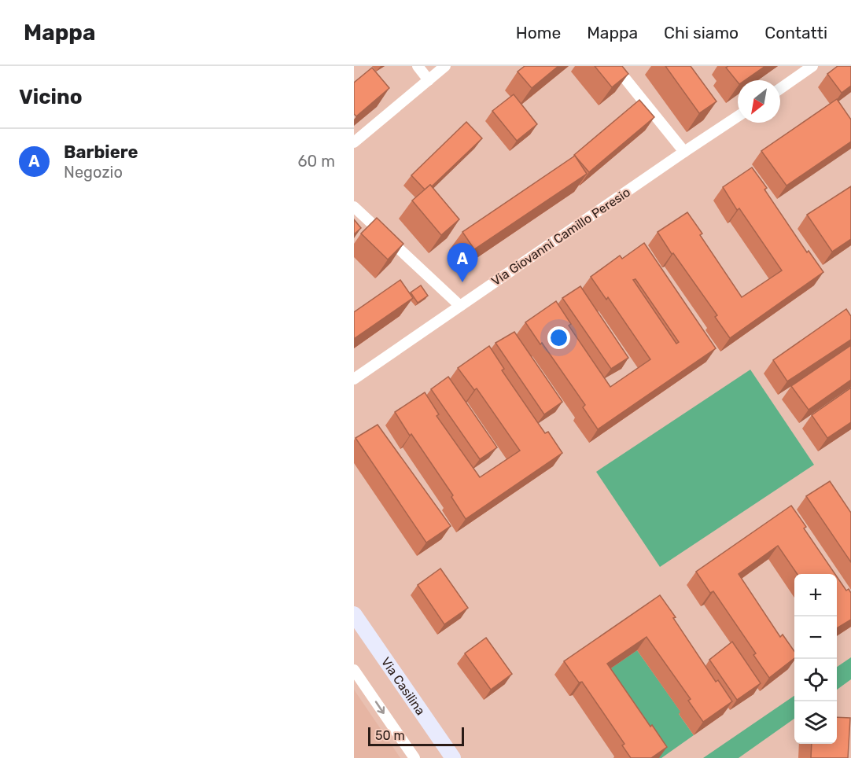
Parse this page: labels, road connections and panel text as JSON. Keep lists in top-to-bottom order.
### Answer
{
  "streets": {
    "main road": ["Via Casilina"],
    "street": ["Via Giovanni Camillo Peresio"]
  },
  "scale_bar": "50 m",
  "north": "bottom left",
  "page": {
    "header": "Mappa",
    "nav": [
      "Home",
      "Mappa",
      "Chi siamo",
      "Contatti"
    ],
    "heading": "Vicino",
    "list": [
      {
        "mark": "A",
        "name": "Barbiere",
        "note": "Negozio",
        "value": "60 m"
      }
    ],
    "pins": "A",
    "map_buttons": ["+", "−"],
    "scale": "50 m"
  }
}
